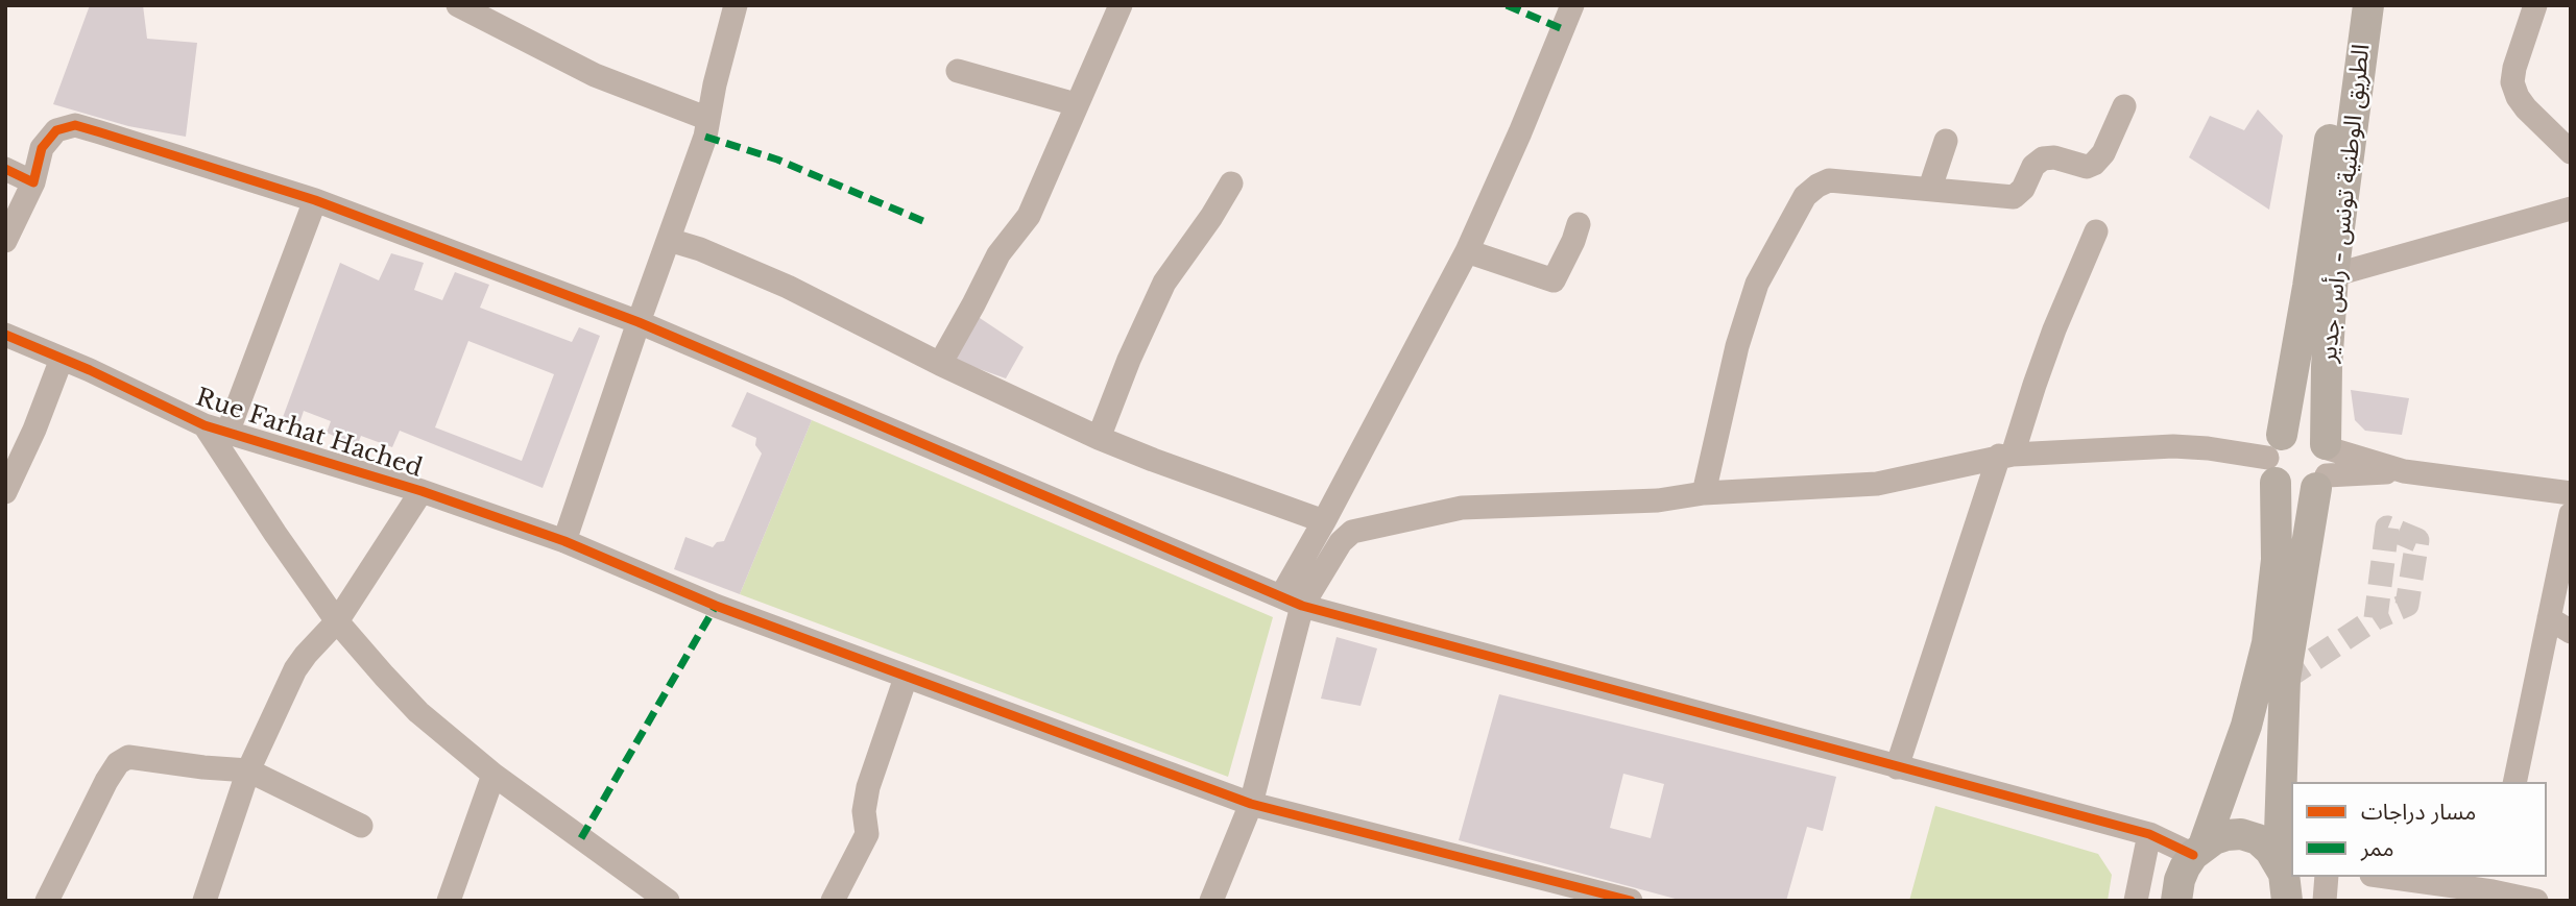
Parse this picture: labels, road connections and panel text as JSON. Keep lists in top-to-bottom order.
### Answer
{
  "streets": {
    "main road": ["الطريق الوطنية تونس - رأس جدير"],
    "street": ["Rue Farhat Hached"]
  },
  "legend": ["مسار دراجات", "ممر"]
}
